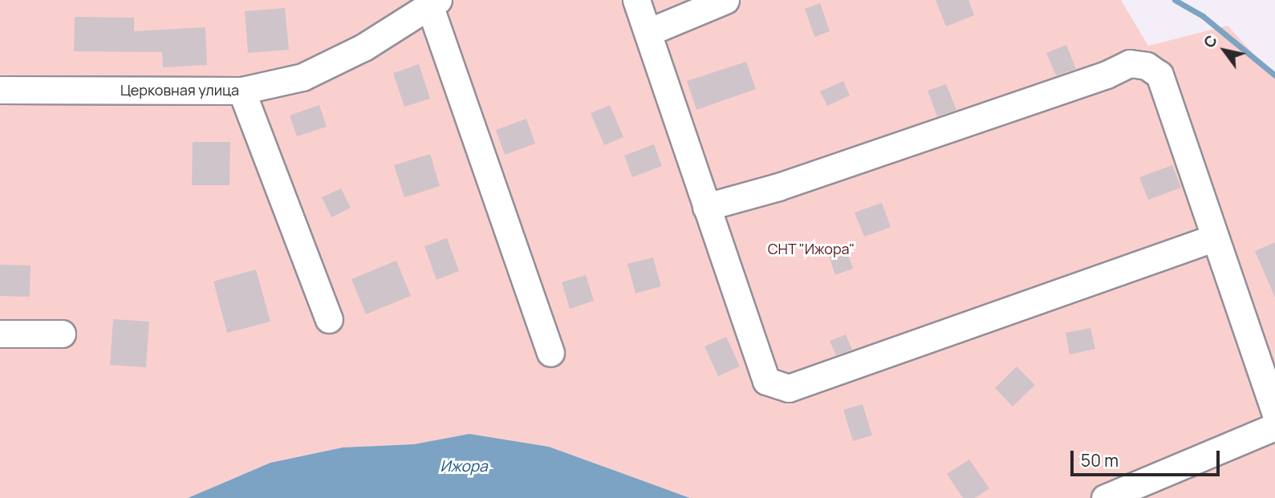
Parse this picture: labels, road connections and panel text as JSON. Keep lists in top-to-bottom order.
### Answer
{
  "streets": {
    "street": ["Церковная улица"]
  },
  "water": ["Ижора"],
  "parks": ["СНТ \"Ижора\""],
  "scale_bar": "50 m",
  "north": "top left"
}
